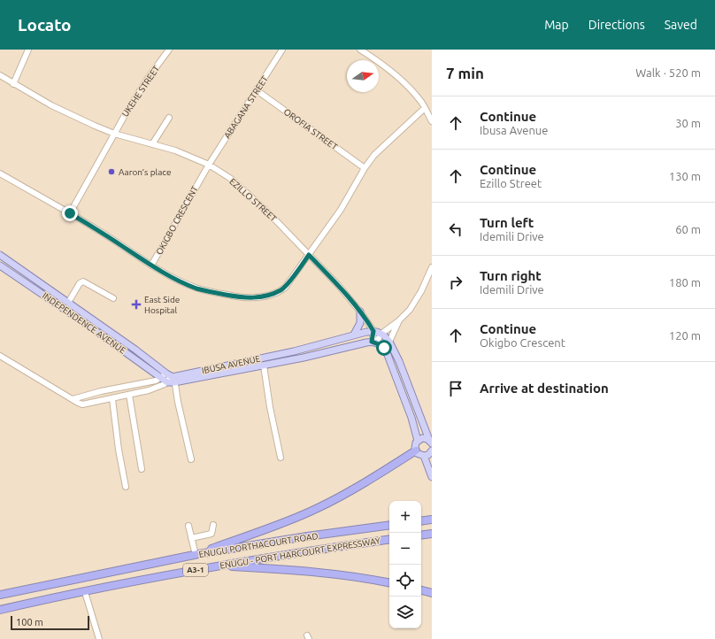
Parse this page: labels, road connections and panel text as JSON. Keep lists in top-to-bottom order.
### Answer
{
  "streets": {
    "highway": ["ENUGU PORTHACOURT ROAD", "ENUGU - PORT HARCOURT EXPRESSWAY", "A3-1"],
    "main road": ["INDEPENDENCE AVENUE", "IBUSA AVENUE"],
    "street": [
      "UKEHE STREET",
      "ABAGANA STREET",
      "OROFIA STREET",
      "EZILLO STREET",
      "OKIGBO CRESCENT"
    ]
  },
  "crossings": [
    ["UKEHE STREET", "EZILLO STREET"],
    ["UKEHE STREET", "OKIGBO CRESCENT"],
    ["ABAGANA STREET", "OROFIA STREET"],
    ["ABAGANA STREET", "EZILLO STREET"],
    ["ABAGANA STREET", "OKIGBO CRESCENT"],
    ["EZILLO STREET", "OKIGBO CRESCENT"],
    ["EZILLO STREET", "IBUSA AVENUE"],
    ["INDEPENDENCE AVENUE", "IBUSA AVENUE"]
  ],
  "places": {
    "other": ["Aaron’s place"],
    "health": ["East Side Hospital"]
  },
  "scale_bar": "100 m",
  "north": "right",
  "page": {
    "header": "Locato",
    "nav": ["Map", "Directions", "Saved"],
    "heading": ["7 min", "Walk · 520 m"],
    "list": [
      ["Continue", "Ibusa Avenue", "30 m"],
      ["Continue", "Ezillo Street", "130 m"],
      ["Turn left", "Idemili Drive", "60 m"],
      ["Turn right", "Idemili Drive", "180 m"],
      ["Continue", "Okigbo Crescent", "120 m"],
      "Arrive at destination"
    ],
    "map_buttons": ["+", "−"],
    "scale": "100 m"
  }
}
